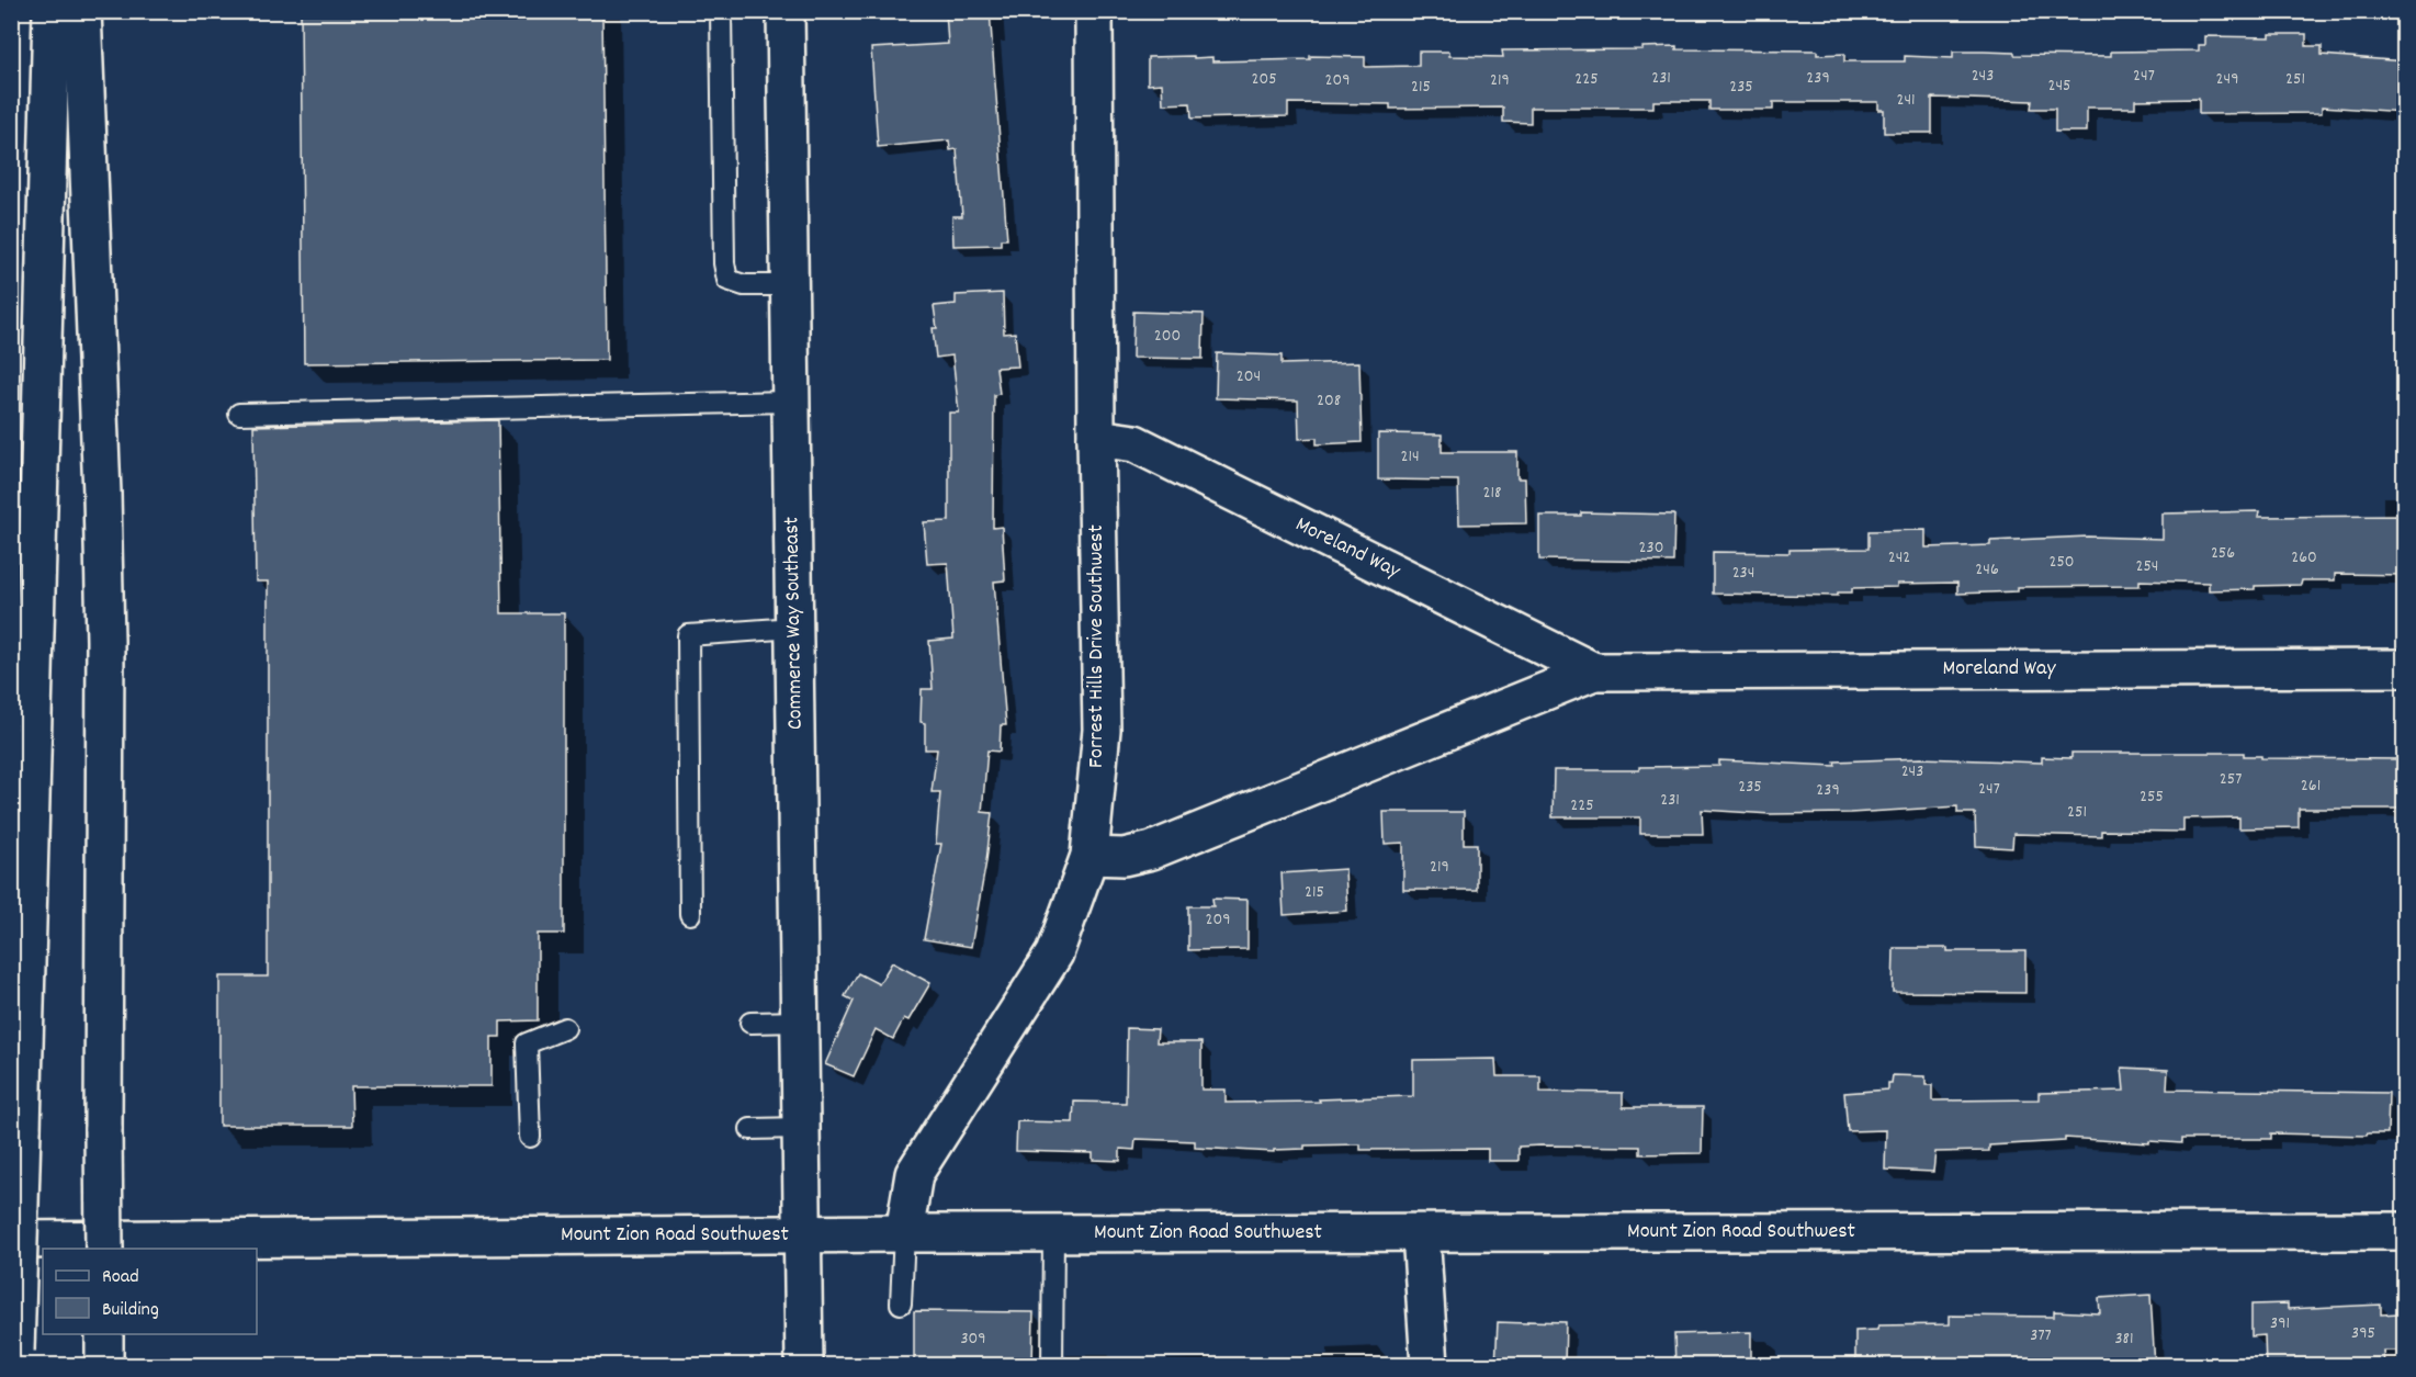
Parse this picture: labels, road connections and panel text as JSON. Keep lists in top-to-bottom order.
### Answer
{
  "streets": {
    "main road": [
      "Moreland Way",
      "Commerce Way Southeast",
      "Forrest Hills Drive Southwest",
      "Mount Zion Road Southwest"
    ]
  },
  "crossings": [
    ["Moreland Way", "Forrest Hills Drive Southwest"],
    ["Commerce Way Southeast", "Mount Zion Road Southwest"],
    ["Forrest Hills Drive Southwest", "Mount Zion Road Southwest"]
  ],
  "house_numbers": [
    "243",
    "247",
    "231",
    "239",
    "205",
    "225",
    "249",
    "251",
    "209",
    "219",
    "245",
    "215",
    "235",
    "241",
    "200",
    "204",
    "208",
    "214",
    "218",
    "230",
    "256",
    "242",
    "260",
    "250",
    "254",
    "246",
    "234",
    "243",
    "257",
    "261",
    "235",
    "247",
    "239",
    "255",
    "231",
    "225",
    "251",
    "219",
    "215",
    "209",
    "391",
    "395",
    "377",
    "309",
    "381"
  ],
  "legend": ["Road", "Building"]
}
